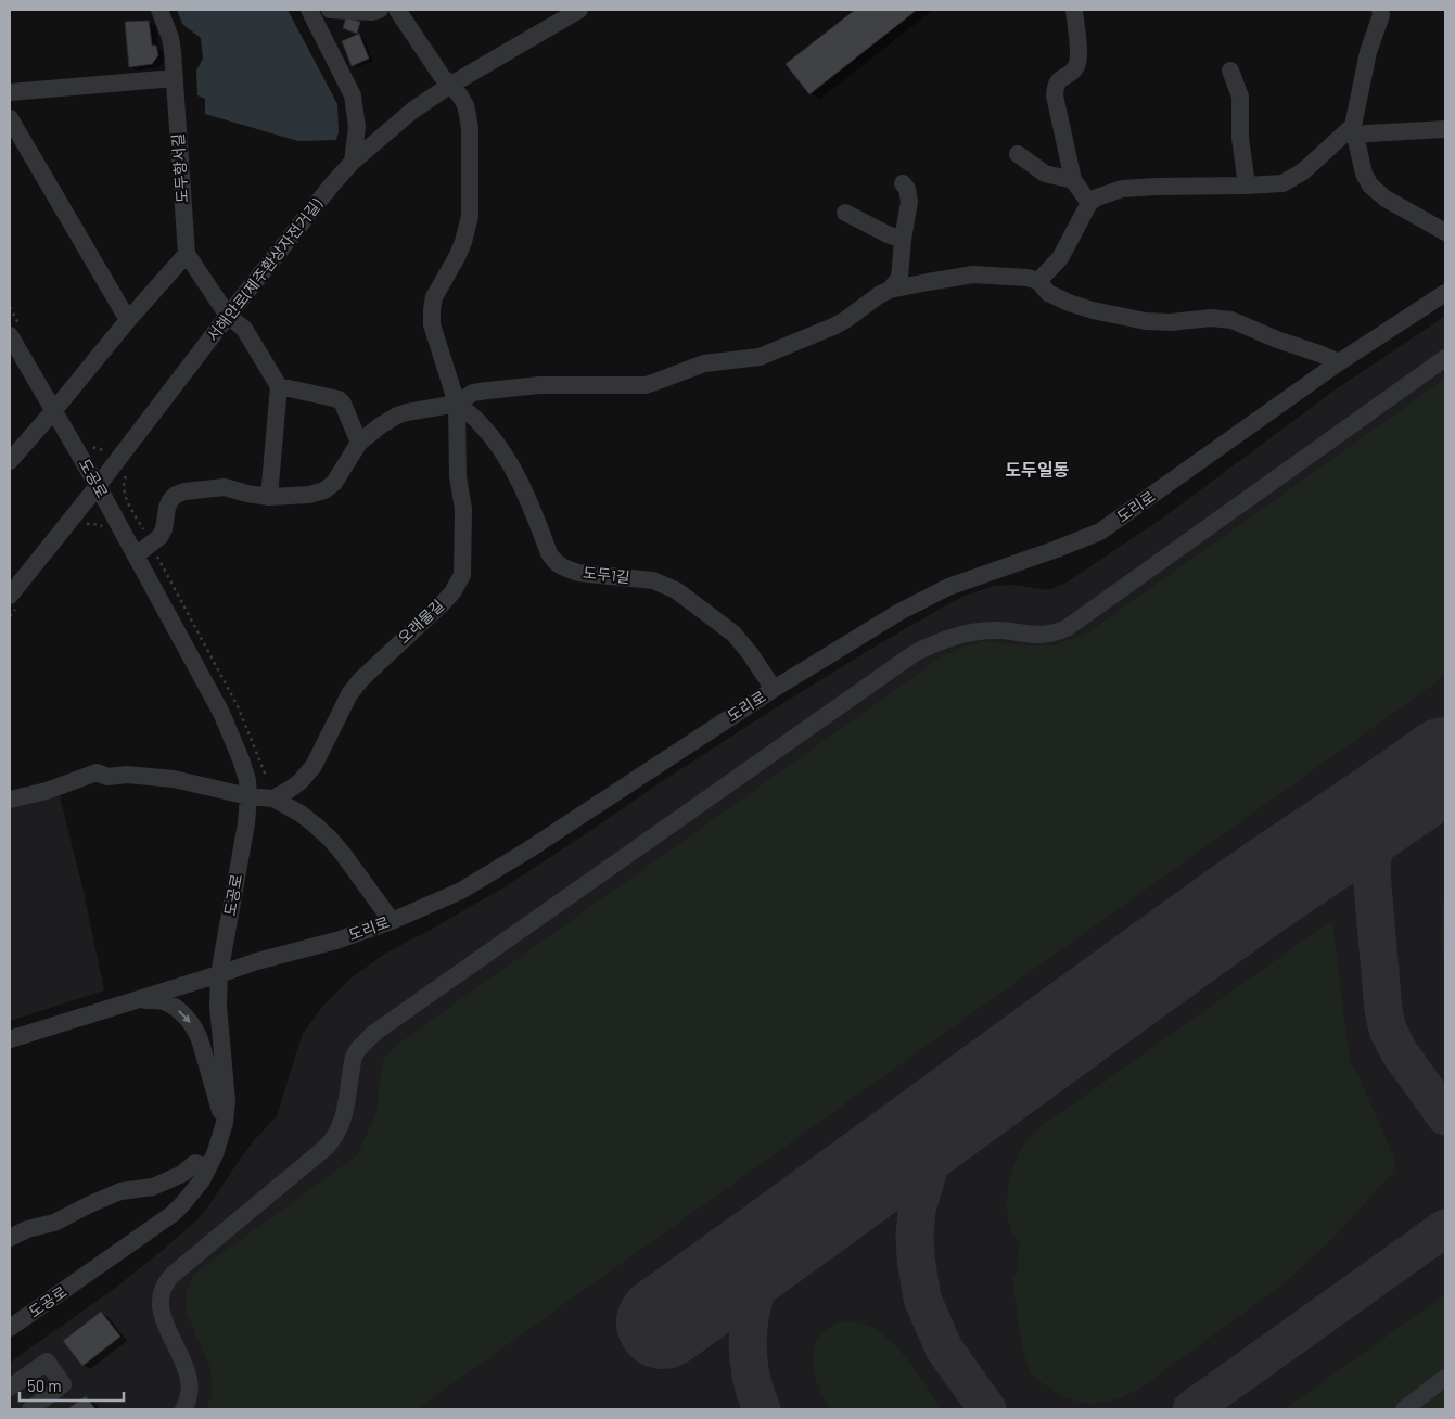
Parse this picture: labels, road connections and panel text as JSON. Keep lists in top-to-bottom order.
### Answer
{
  "streets": {
    "street": [
      "도두항서길",
      "서해안로(제주환상자전거길)",
      "도공로",
      "도리로",
      "도두1길",
      "오래물길"
    ]
  },
  "crossings": [
    ["도두항서길", "서해안로(제주환상자전거길)"],
    ["서해안로(제주환상자전거길)", "도공로"],
    ["서해안로(제주환상자전거길)", "오래물길"],
    ["도공로", "도리로"],
    ["도리로", "도두1길"],
    ["도두1길", "오래물길"]
  ],
  "districts": ["도두일동"],
  "scale_bar": "50 m"
}
